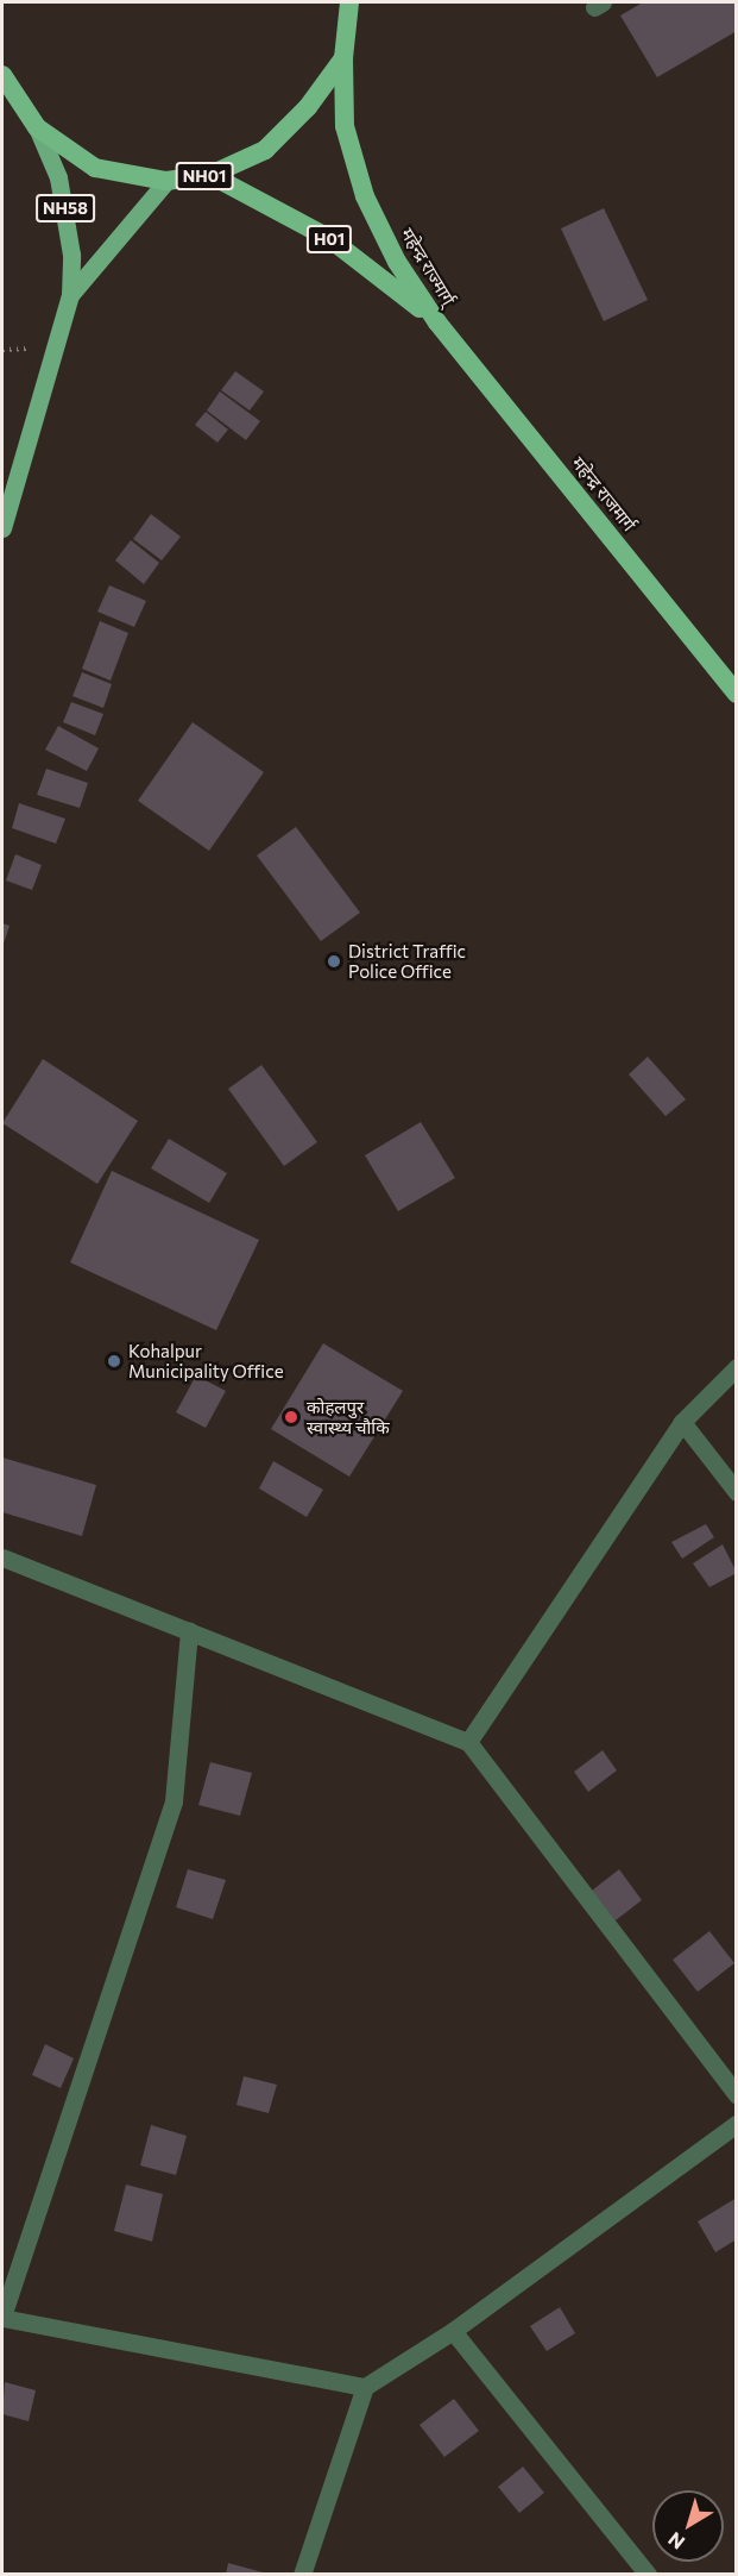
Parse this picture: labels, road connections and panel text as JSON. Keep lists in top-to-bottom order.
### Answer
{
  "streets": {
    "highway": [
      "NH01",
      "H01",
      "महेन्द्र राज्मार्ग्",
      "महेन्द्र राजमार्ग"
    ],
    "main road": ["NH58"]
  },
  "crossings": [
    ["NH01", "NH58"],
    ["NH01", "महेन्द्र राज्मार्ग्"],
    ["महेन्द्र राज्मार्ग्", "महेन्द्र राजमार्ग"]
  ],
  "places": ["District Traffic Police Office", "Kohalpur Municipality Office", "कोहलपुर स्वास्थ्य चौकि"],
  "north": "bottom left"
}
